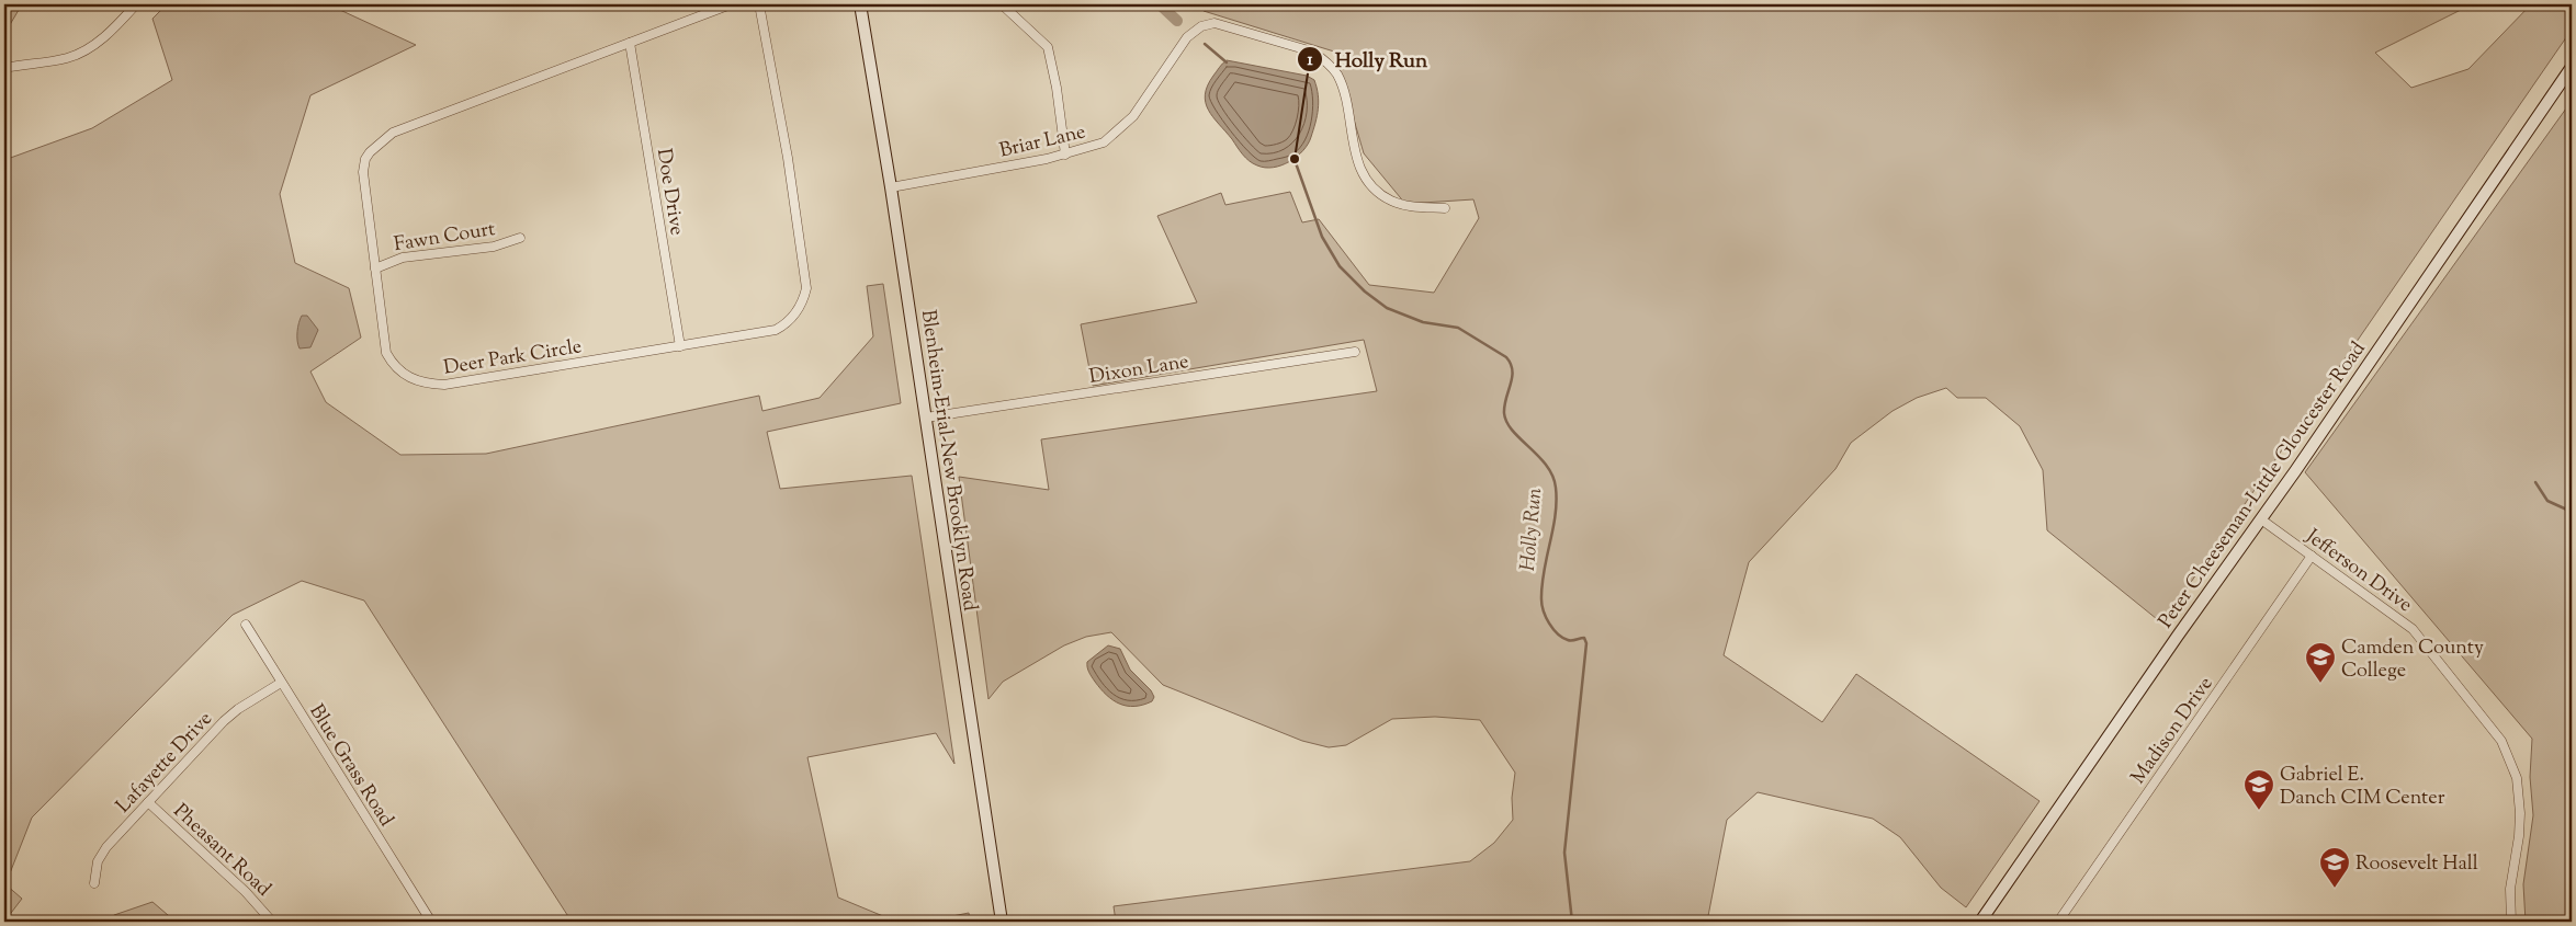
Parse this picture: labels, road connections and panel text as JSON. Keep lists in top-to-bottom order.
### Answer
{
  "streets": {
    "street": [
      "Briar Lane",
      "Doe Drive",
      "Fawn Court",
      "Deer Park Circle",
      "Dixon Lane",
      "Blenheim-Erial-New Brooklyn Road",
      "Peter Cheeseman-Little Gloucester Road",
      "Jefferson Drive",
      "Madison Drive",
      "Lafayette Drive",
      "Blue Grass Road",
      "Pheasant Road"
    ]
  },
  "crossings": [
    ["Briar Lane", "Blenheim-Erial-New Brooklyn Road"],
    ["Doe Drive", "Deer Park Circle"],
    ["Fawn Court", "Deer Park Circle"],
    ["Dixon Lane", "Blenheim-Erial-New Brooklyn Road"],
    ["Peter Cheeseman-Little Gloucester Road", "Jefferson Drive"],
    ["Jefferson Drive", "Madison Drive"],
    ["Lafayette Drive", "Blue Grass Road"],
    ["Lafayette Drive", "Pheasant Road"]
  ],
  "water": ["Holly Run"],
  "places": {
    "other": ["Holly Run"],
    "school or university": ["Camden County College", "Gabriel E. Danch CIM Center", "Roosevelt Hall"]
  }
}
